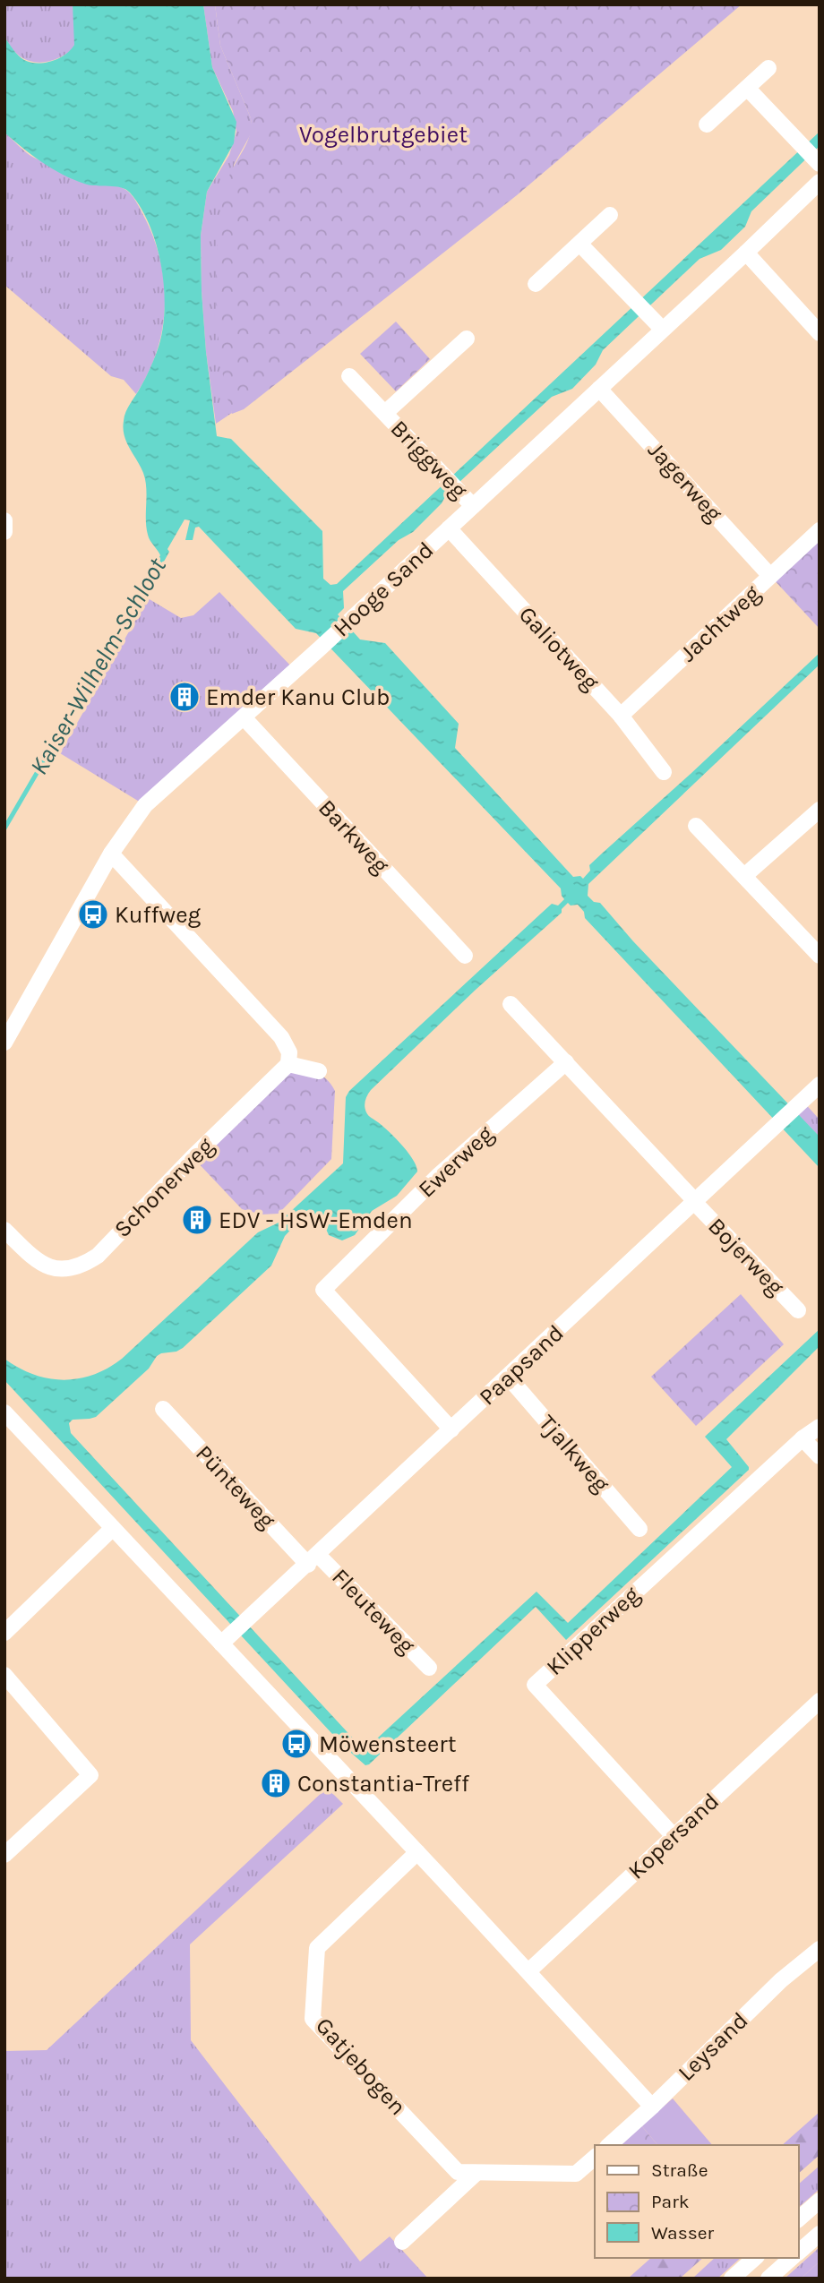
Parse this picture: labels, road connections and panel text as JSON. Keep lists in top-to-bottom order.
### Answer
{
  "streets": {
    "street": [
      "Briggweg",
      "Jagerweg",
      "Hooge Sand",
      "Jachtweg",
      "Galiotweg",
      "Barkweg",
      "Ewerweg",
      "Schonerweg",
      "Bojerweg",
      "Paapsand",
      "Tjalkweg",
      "Pünteweg",
      "Fleuteweg",
      "Klipperweg",
      "Kopersand",
      "Leysand",
      "Gatjebogen"
    ]
  },
  "crossings": [
    ["Briggweg", "Hooge Sand"],
    ["Jagerweg", "Hooge Sand"],
    ["Jagerweg", "Jachtweg"],
    ["Hooge Sand", "Galiotweg"],
    ["Hooge Sand", "Barkweg"],
    ["Jachtweg", "Galiotweg"],
    ["Ewerweg", "Paapsand"],
    ["Bojerweg", "Paapsand"],
    ["Paapsand", "Tjalkweg"],
    ["Paapsand", "Pünteweg"],
    ["Paapsand", "Fleuteweg"],
    ["Pünteweg", "Fleuteweg"],
    ["Klipperweg", "Kopersand"]
  ],
  "water": ["Kaiser-Wilhelm-Schloot"],
  "parks": ["Vogelbrutgebiet"],
  "places": {
    "building": ["Emder Kanu Club", "EDV - HSW-Emden", "Constantia-Treff"],
    "bus stop": ["Kuffweg", "Möwensteert"]
  },
  "legend": ["Straße", "Park", "Wasser"]
}
